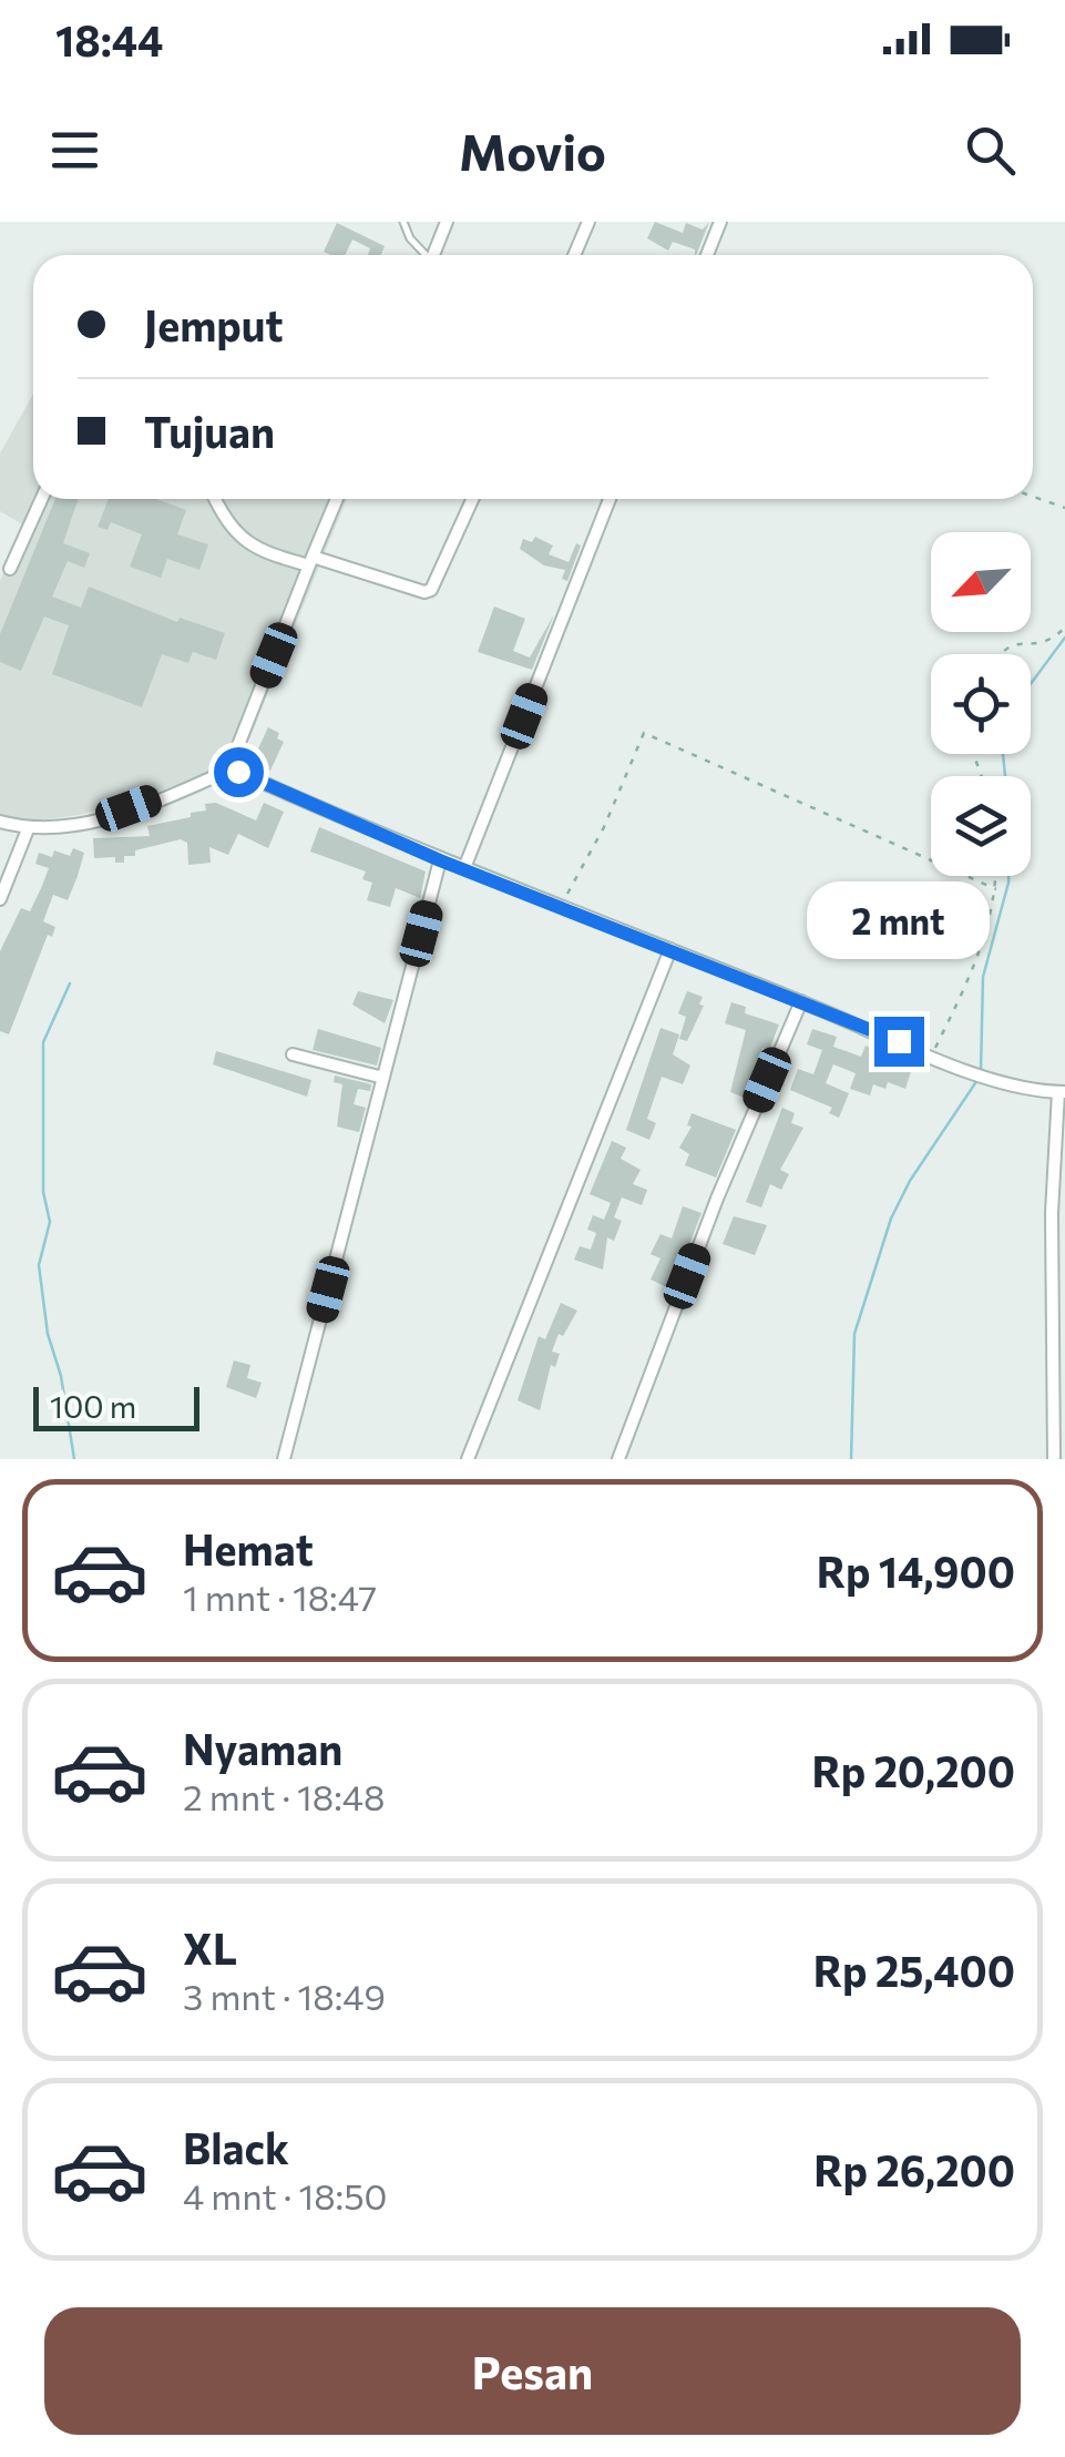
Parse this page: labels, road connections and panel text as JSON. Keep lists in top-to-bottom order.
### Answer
{
  "scale_bar": "100 m",
  "north": "bottom left",
  "page": {
    "status": "18:44",
    "header": "Movio",
    "banner": ["Jemput", "Tujuan"],
    "bubble": "2 mnt",
    "scale": "100 m",
    "list": [
      {
        "name": "Hemat",
        "note": "1 mnt · 18:47",
        "value": "Rp 14,900"
      },
      {
        "name": "Nyaman",
        "note": "2 mnt · 18:48",
        "value": "Rp 20,200"
      },
      {
        "name": "XL",
        "note": "3 mnt · 18:49",
        "value": "Rp 25,400"
      },
      {
        "name": "Black",
        "note": "4 mnt · 18:50",
        "value": "Rp 26,200"
      }
    ],
    "buttons": "Pesan"
  }
}
